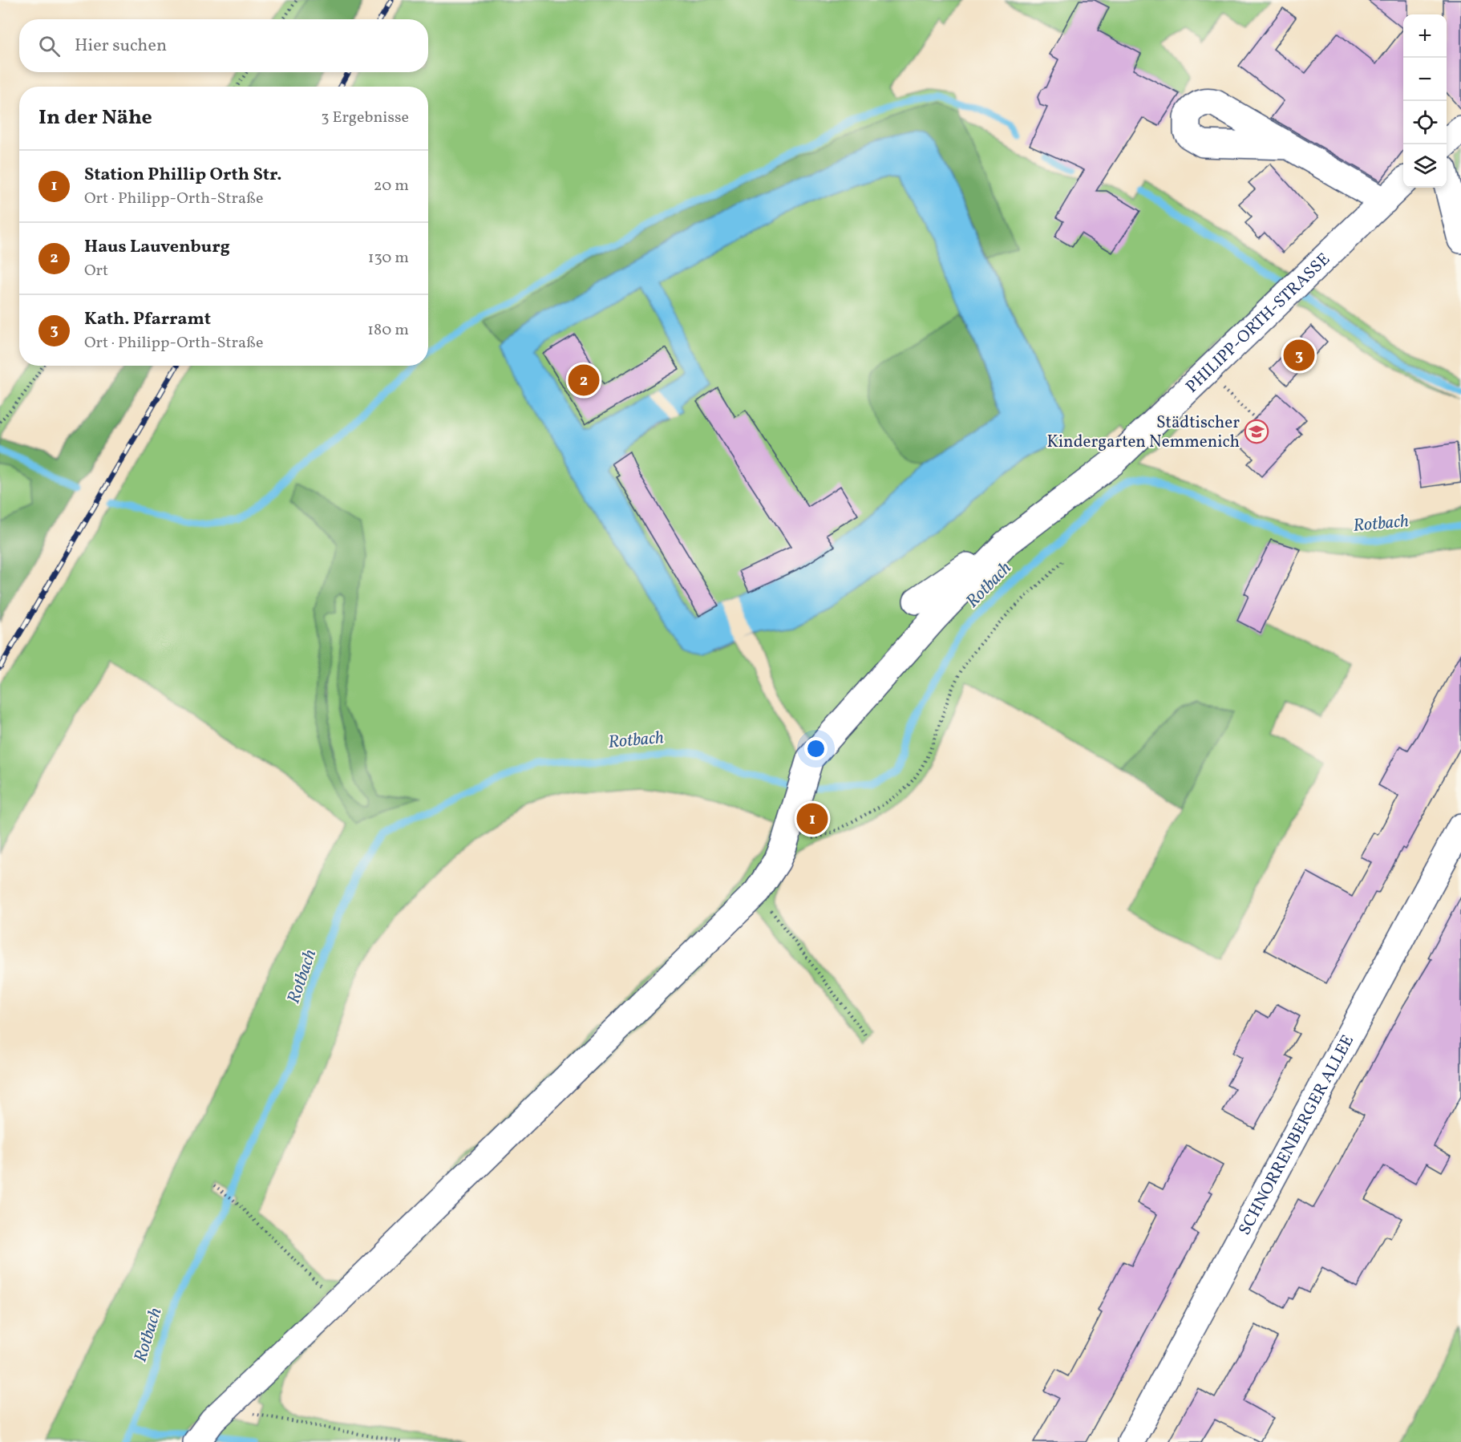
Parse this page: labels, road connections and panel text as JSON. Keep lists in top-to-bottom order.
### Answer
{
  "streets": {
    "street": ["PHILIPP-ORTH-STRASSE", "SCHNORRENBERGER ALLEE"]
  },
  "water": ["Rotbach"],
  "places": {
    "school or university": ["Städtischer Kindergarten Nemmenich"]
  },
  "page": {
    "map_buttons": ["+", "−"],
    "search": "Hier suchen",
    "heading": ["In der Nähe", "3 Ergebnisse"],
    "list": [
      {
        "mark": "1",
        "name": "Station Phillip Orth Str.",
        "note": "Ort · Philipp-Orth-Straße",
        "value": "20 m"
      },
      {
        "mark": "2",
        "name": "Haus Lauvenburg",
        "note": "Ort",
        "value": "130 m"
      },
      {
        "mark": "3",
        "name": "Kath. Pfarramt",
        "note": "Ort · Philipp-Orth-Straße",
        "value": "180 m"
      }
    ],
    "pins": ["3", "2", "1"]
  }
}
